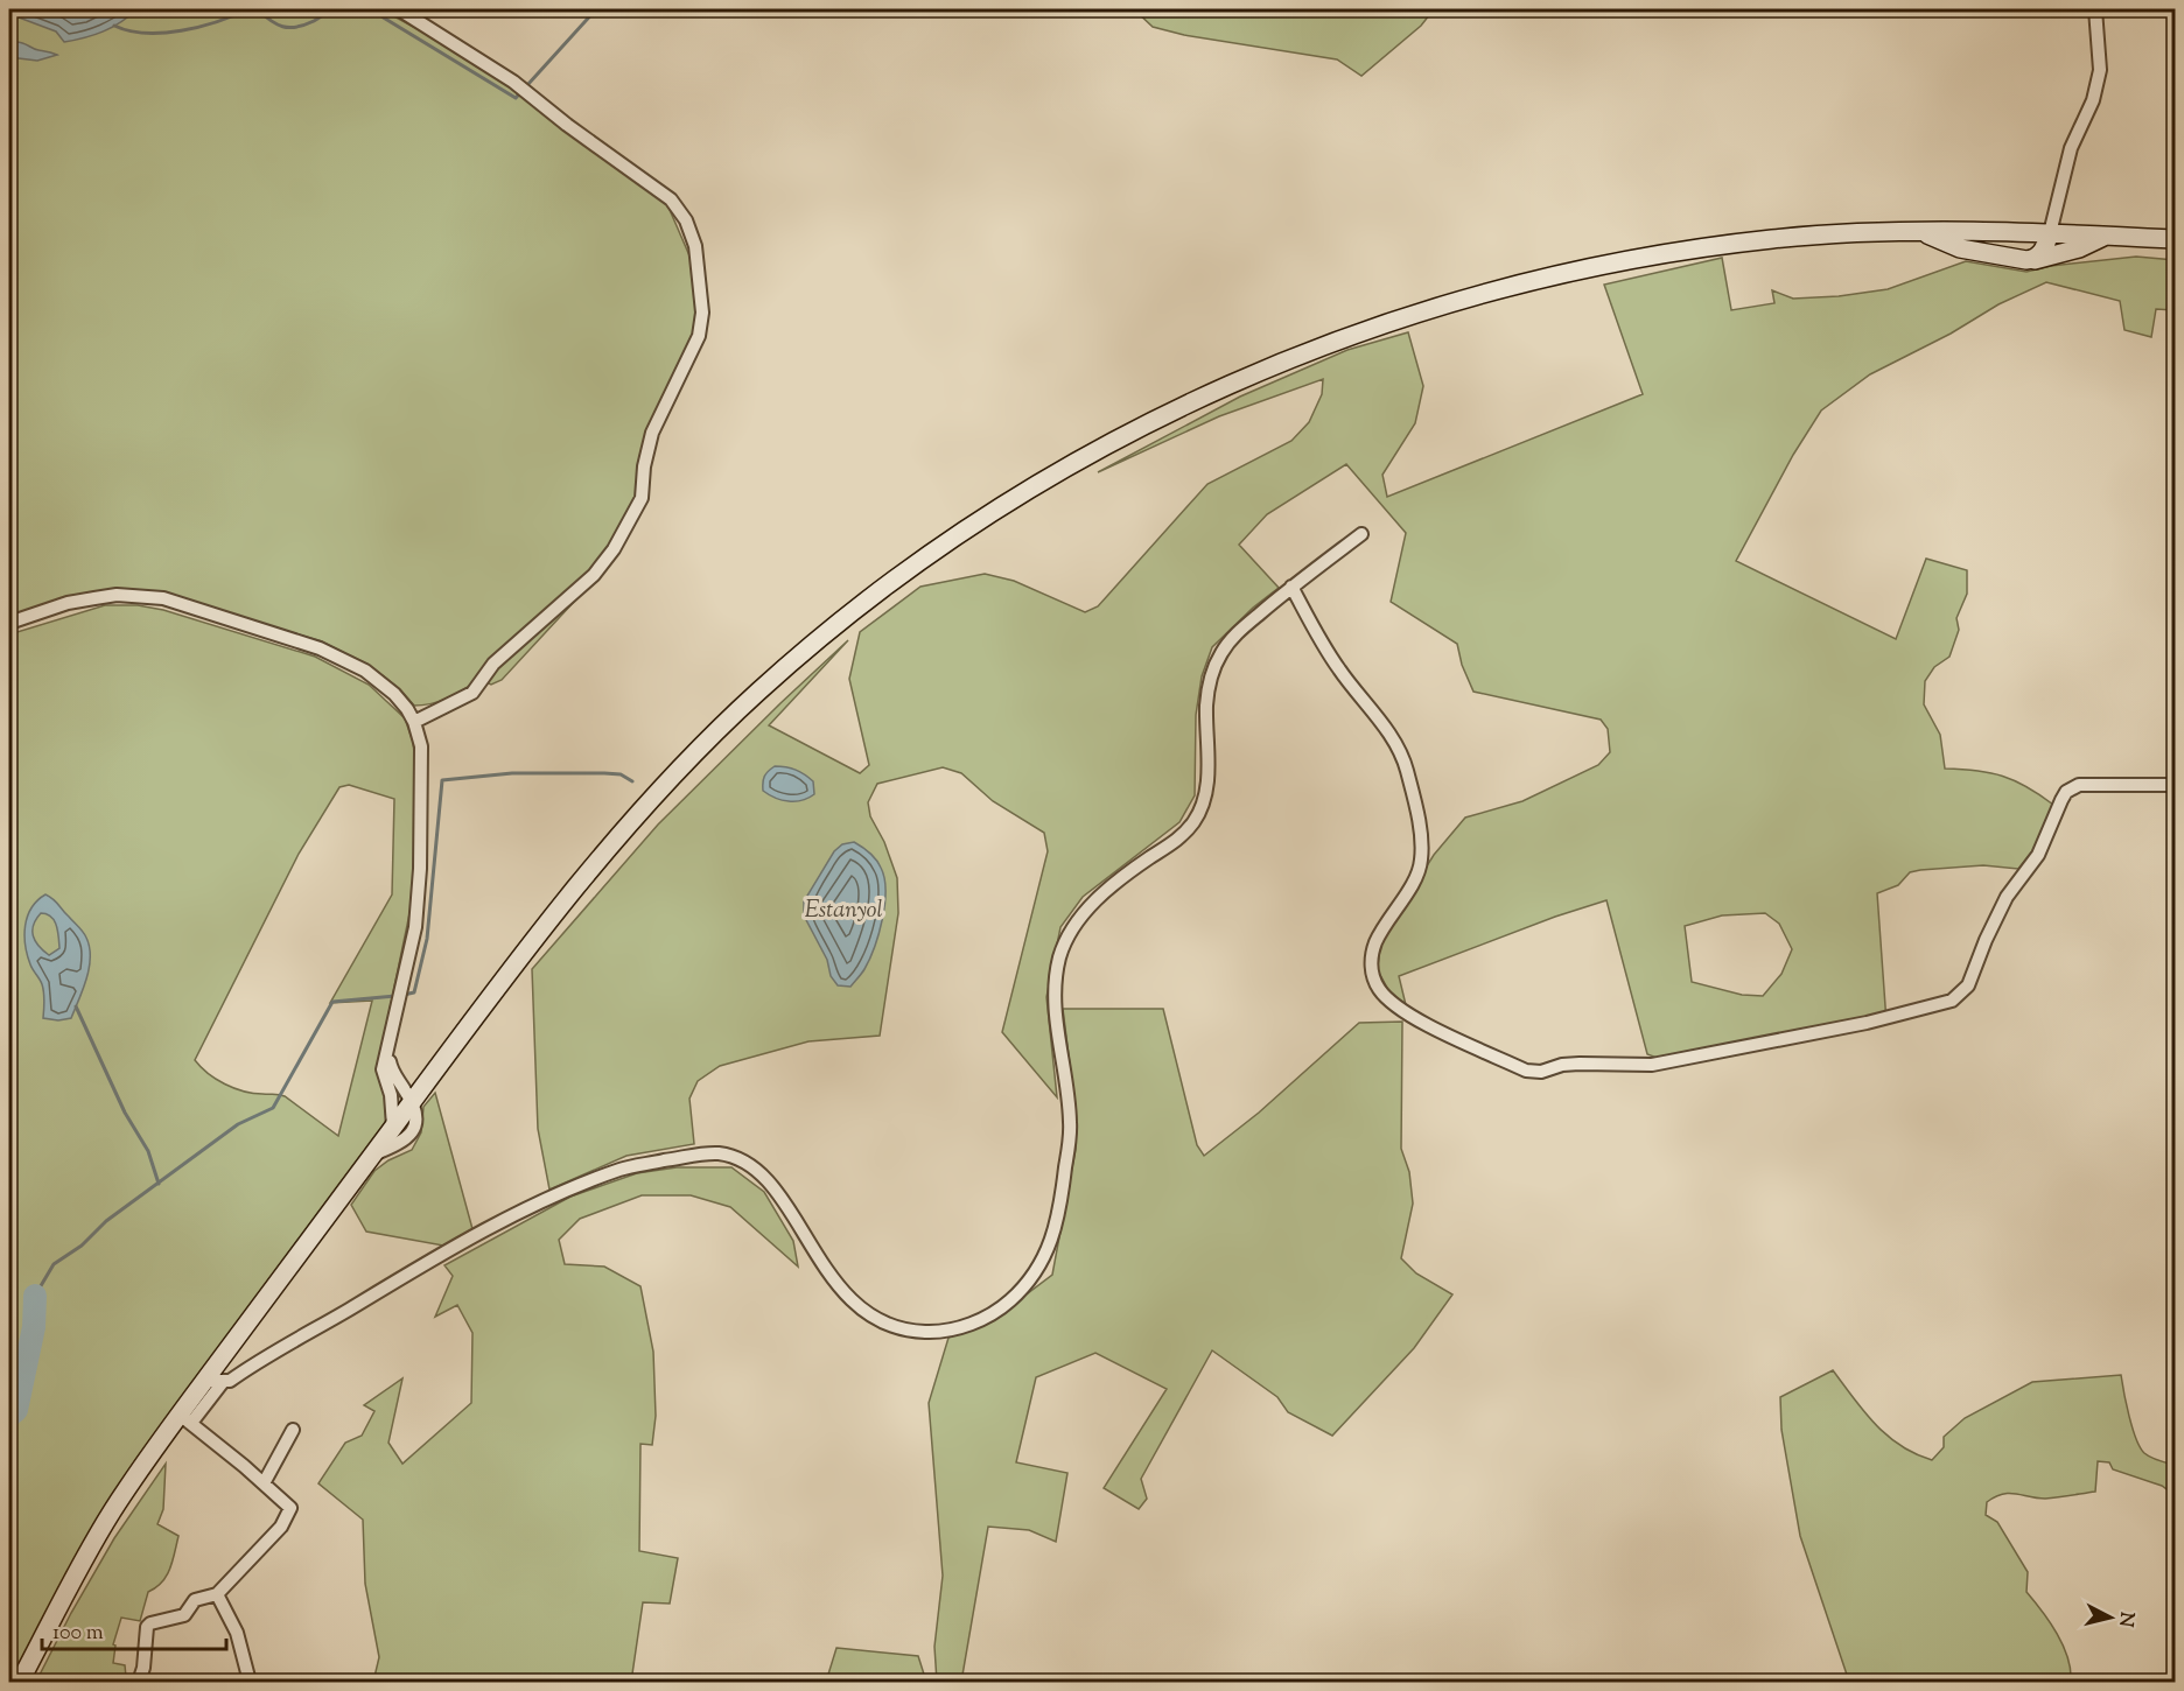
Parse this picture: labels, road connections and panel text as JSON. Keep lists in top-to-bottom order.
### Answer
{
  "water": ["Estanyol"],
  "scale_bar": "100 m",
  "north": "right"
}
